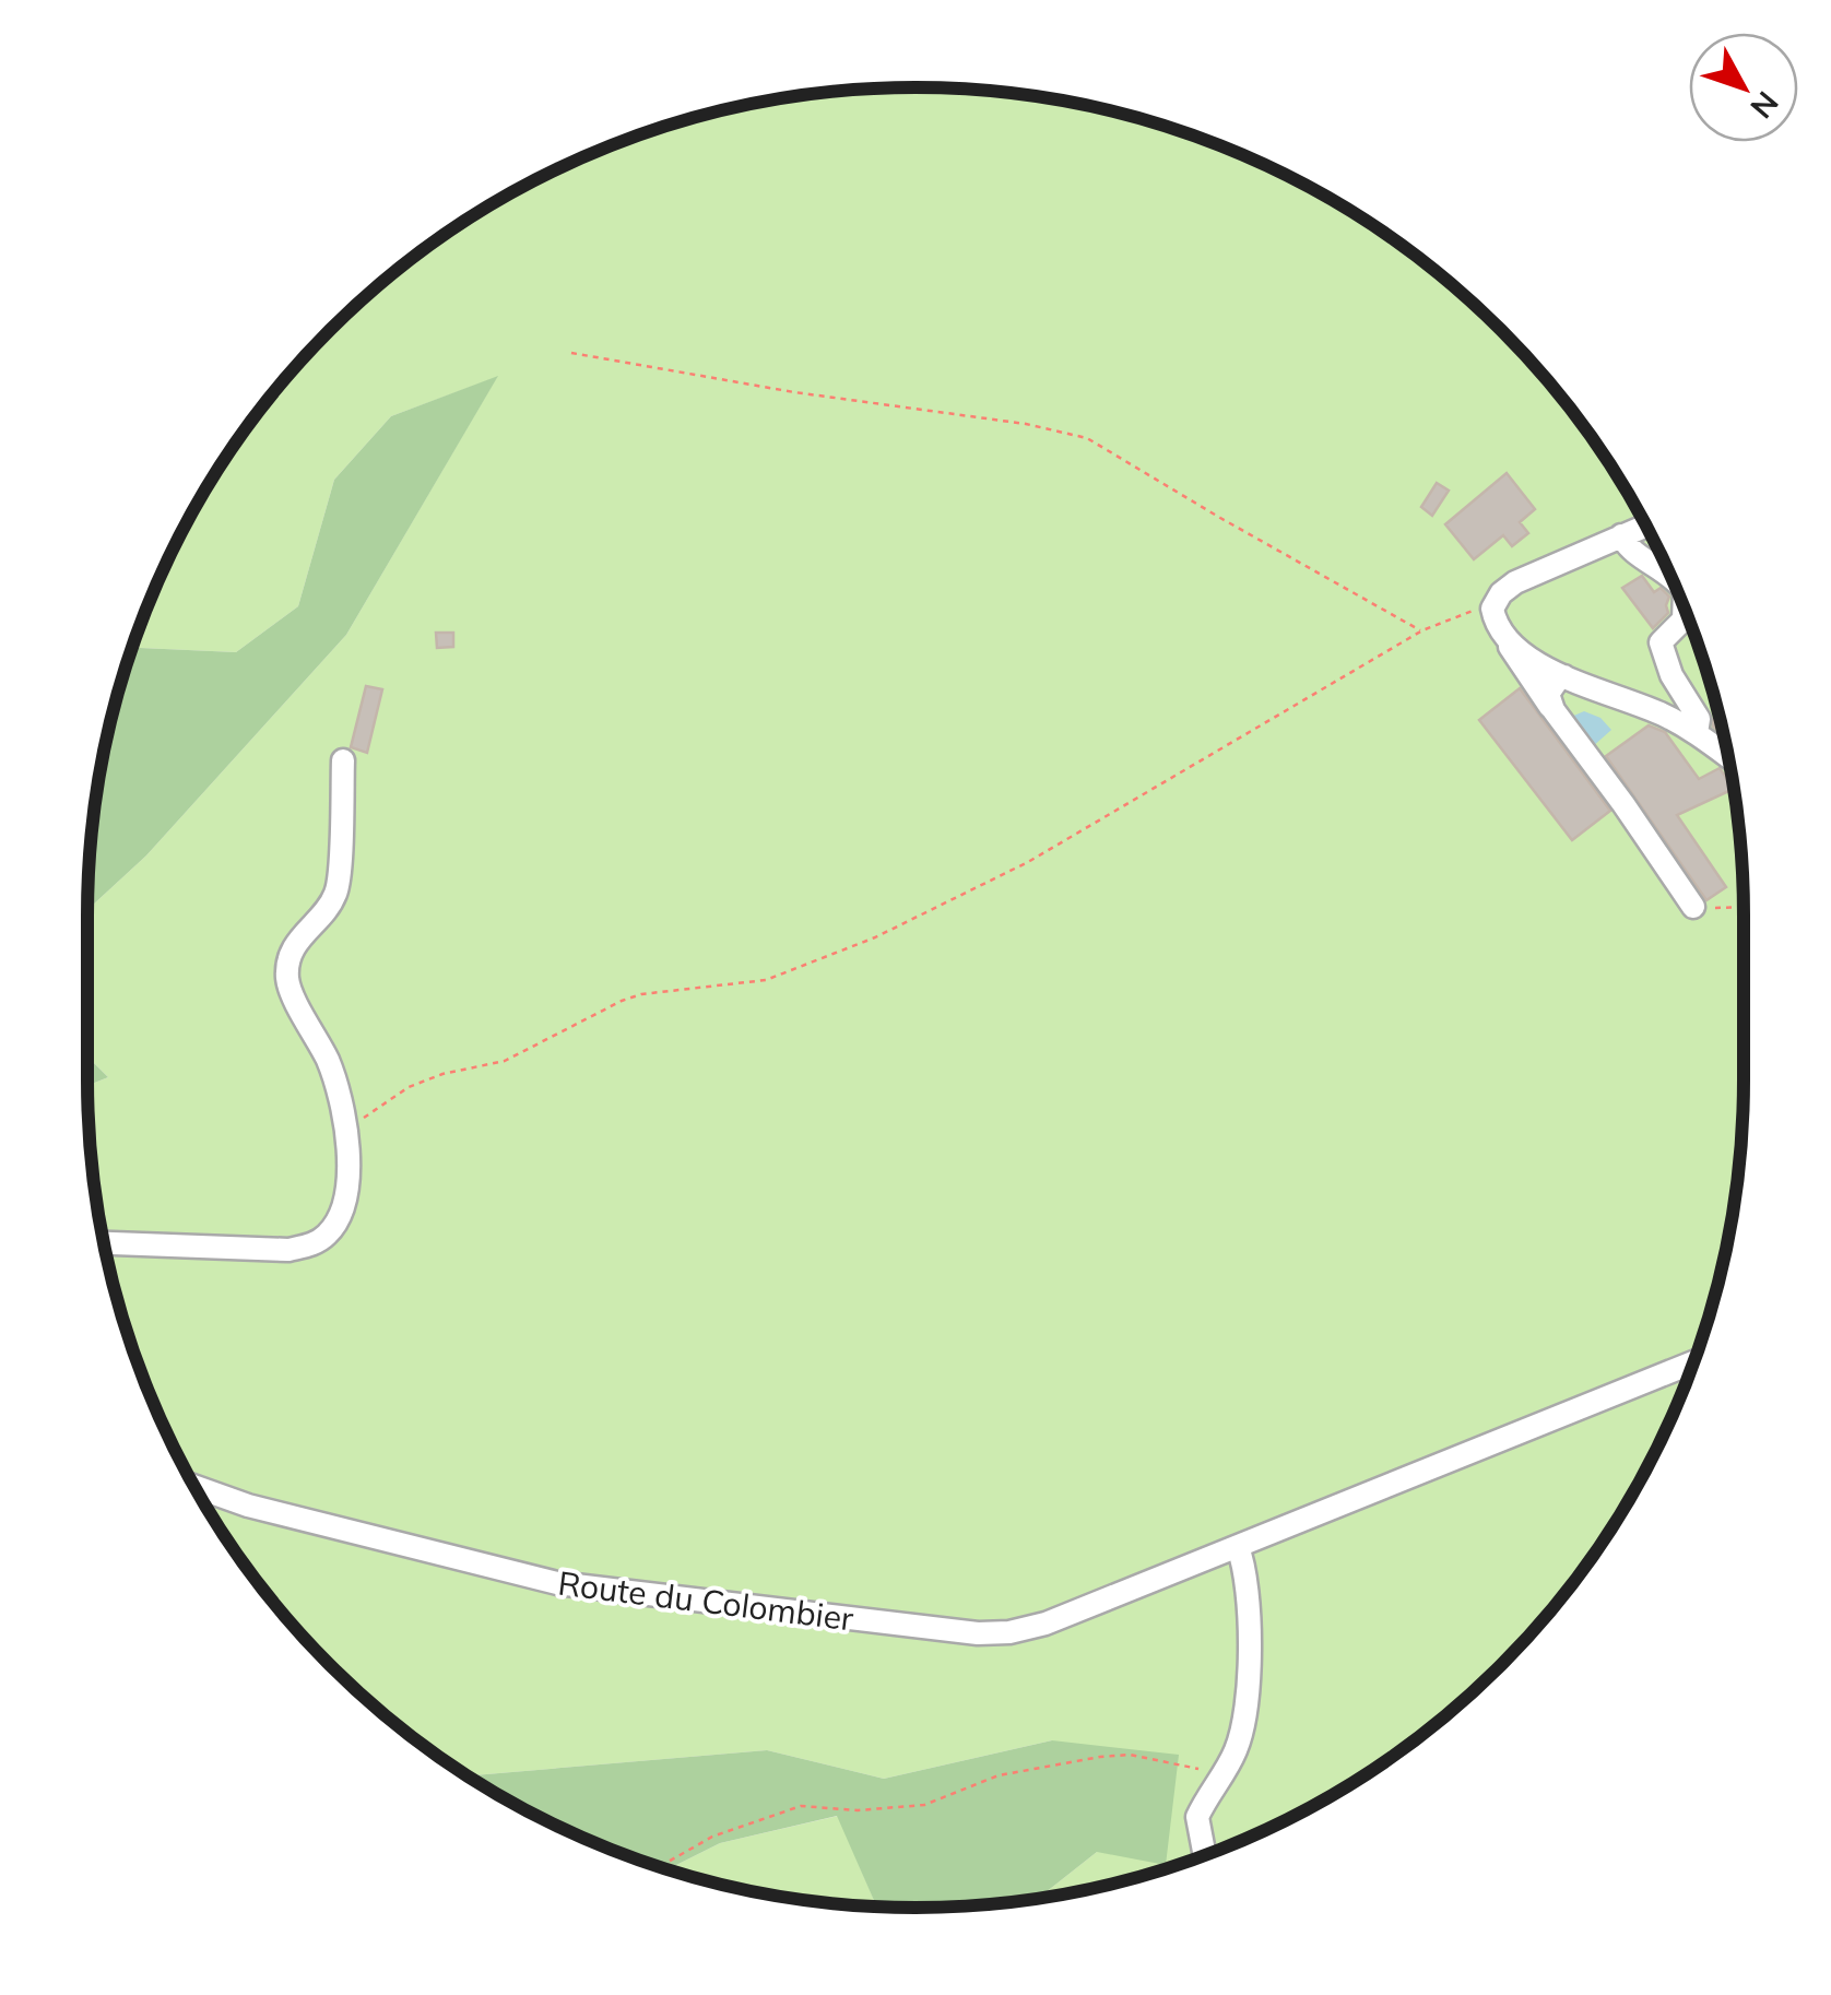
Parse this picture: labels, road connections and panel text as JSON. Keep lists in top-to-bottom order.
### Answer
{
  "streets": {
    "street": ["Route du Colombier"]
  },
  "north": "bottom right"
}
